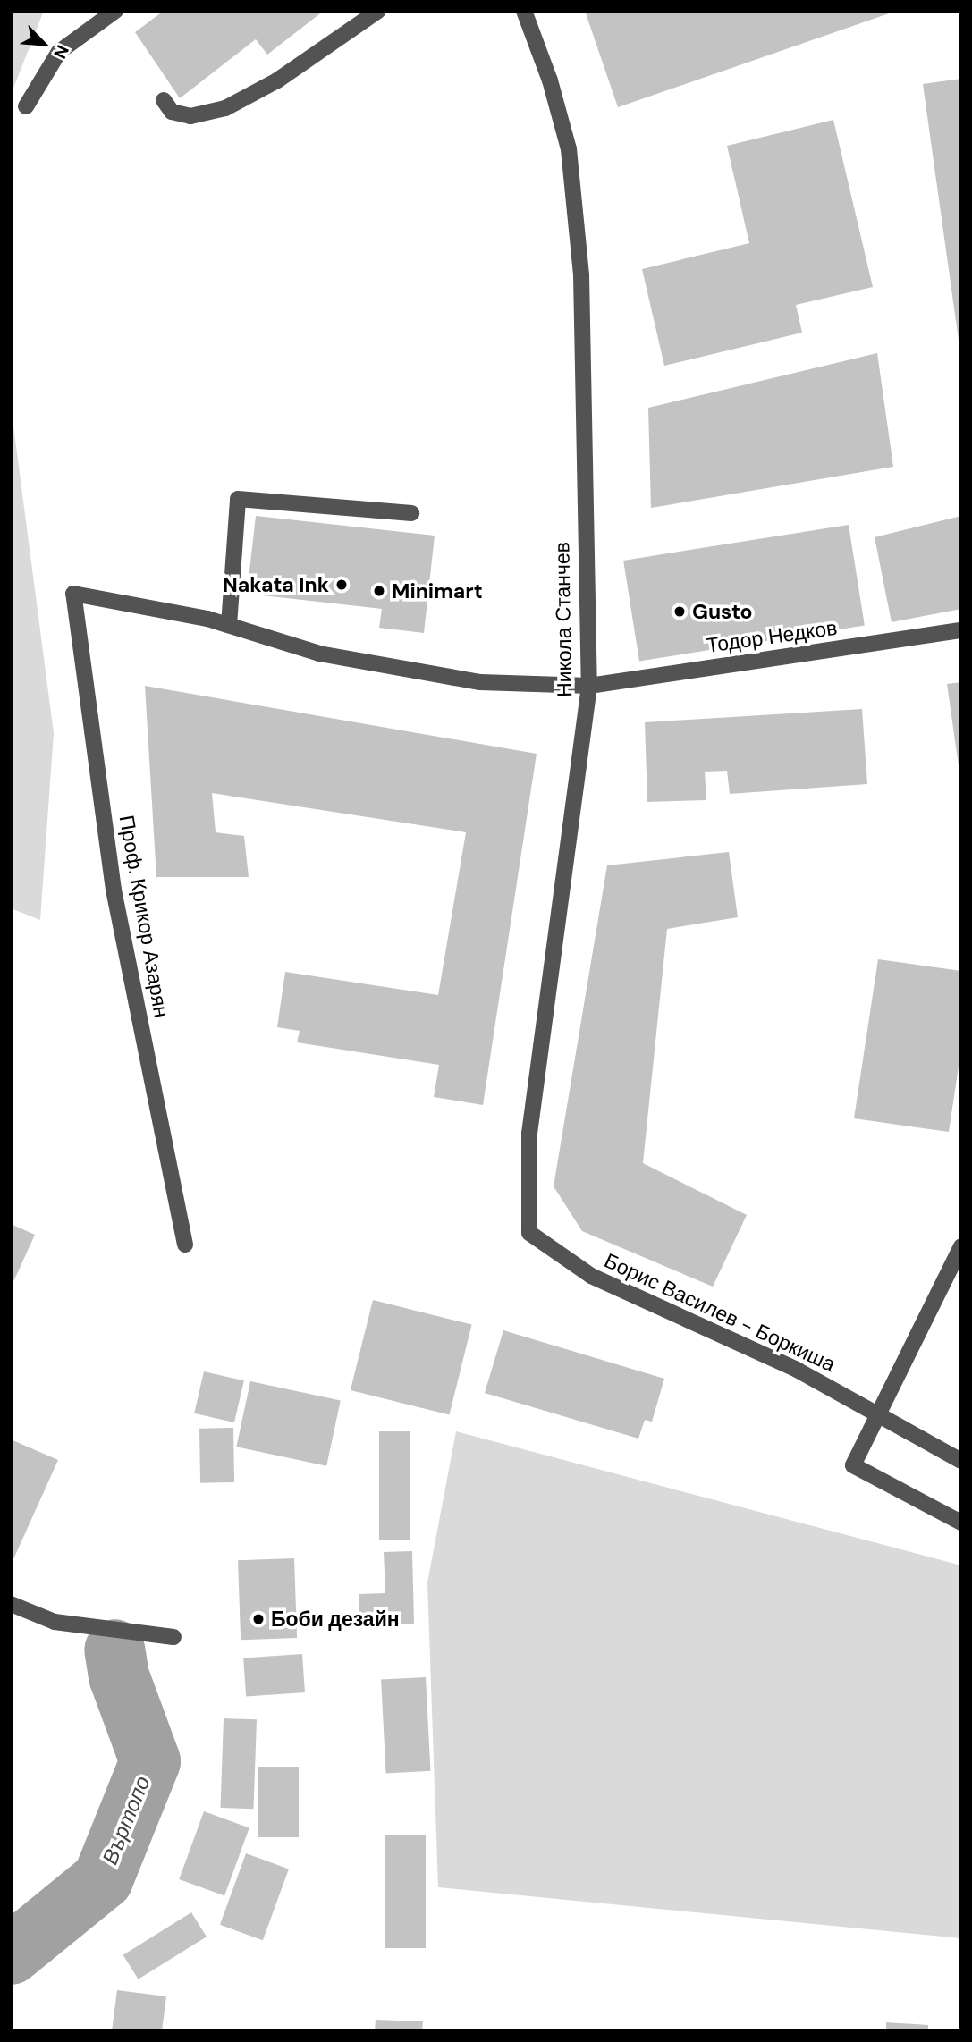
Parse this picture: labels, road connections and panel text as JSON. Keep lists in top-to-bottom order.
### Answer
{
  "streets": {
    "street": [
      "Никола Станчев",
      "Тодор Недков",
      "Проф. Крикор Азарян",
      "Борис Василев - Боркиша"
    ]
  },
  "crossings": [
    ["Никола Станчев", "Тодор Недков"],
    ["Никола Станчев", "Борис Василев - Боркиша"],
    ["Тодор Недков", "Проф. Крикор Азарян"]
  ],
  "water": ["Въртопо"],
  "places": [
    "Nakata Ink",
    "Minimart",
    "Gusto",
    "Боби дезайн"
  ],
  "north": "bottom right"
}
